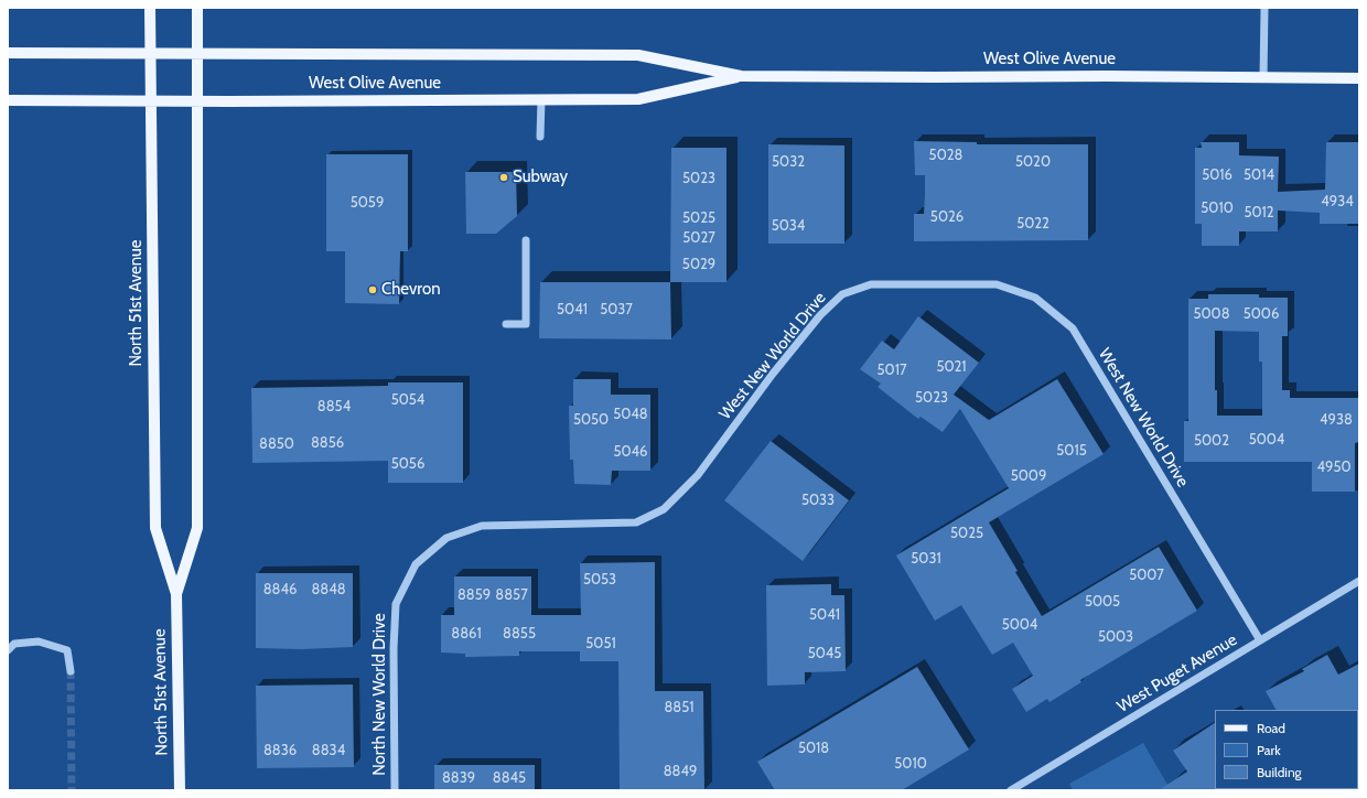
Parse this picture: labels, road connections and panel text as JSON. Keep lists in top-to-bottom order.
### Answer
{
  "streets": {
    "main road": ["West Olive Avenue", "North 51st Avenue"],
    "street": ["West New World Drive", "West Puget Avenue", "North New World Drive"]
  },
  "crossings": [
    ["West Olive Avenue", "North 51st Avenue"],
    ["West New World Drive", "West Puget Avenue"],
    ["West New World Drive", "North New World Drive"]
  ],
  "places": ["Subway", "Chevron"],
  "house_numbers": [
    "5028",
    "5032",
    "5020",
    "5016",
    "5014",
    "5023",
    "4934",
    "5059",
    "5010",
    "5012",
    "5026",
    "5025",
    "5022",
    "5034",
    "5027",
    "5029",
    "5041",
    "5037",
    "5008",
    "5006",
    "5021",
    "5017",
    "5023",
    "5054",
    "8854",
    "5048",
    "5050",
    "4938",
    "5004",
    "5002",
    "8856",
    "8850",
    "5015",
    "5046",
    "5056",
    "4950",
    "5009",
    "5033",
    "5025",
    "5031",
    "5007",
    "5053",
    "8846",
    "8848",
    "8859",
    "8857",
    "5005",
    "5041",
    "5004",
    "8861",
    "8855",
    "5003",
    "5051",
    "5045",
    "8851",
    "5018",
    "8836",
    "8834",
    "5010",
    "8849",
    "8839",
    "8845"
  ],
  "legend": ["Road", "Park", "Building"]
}
